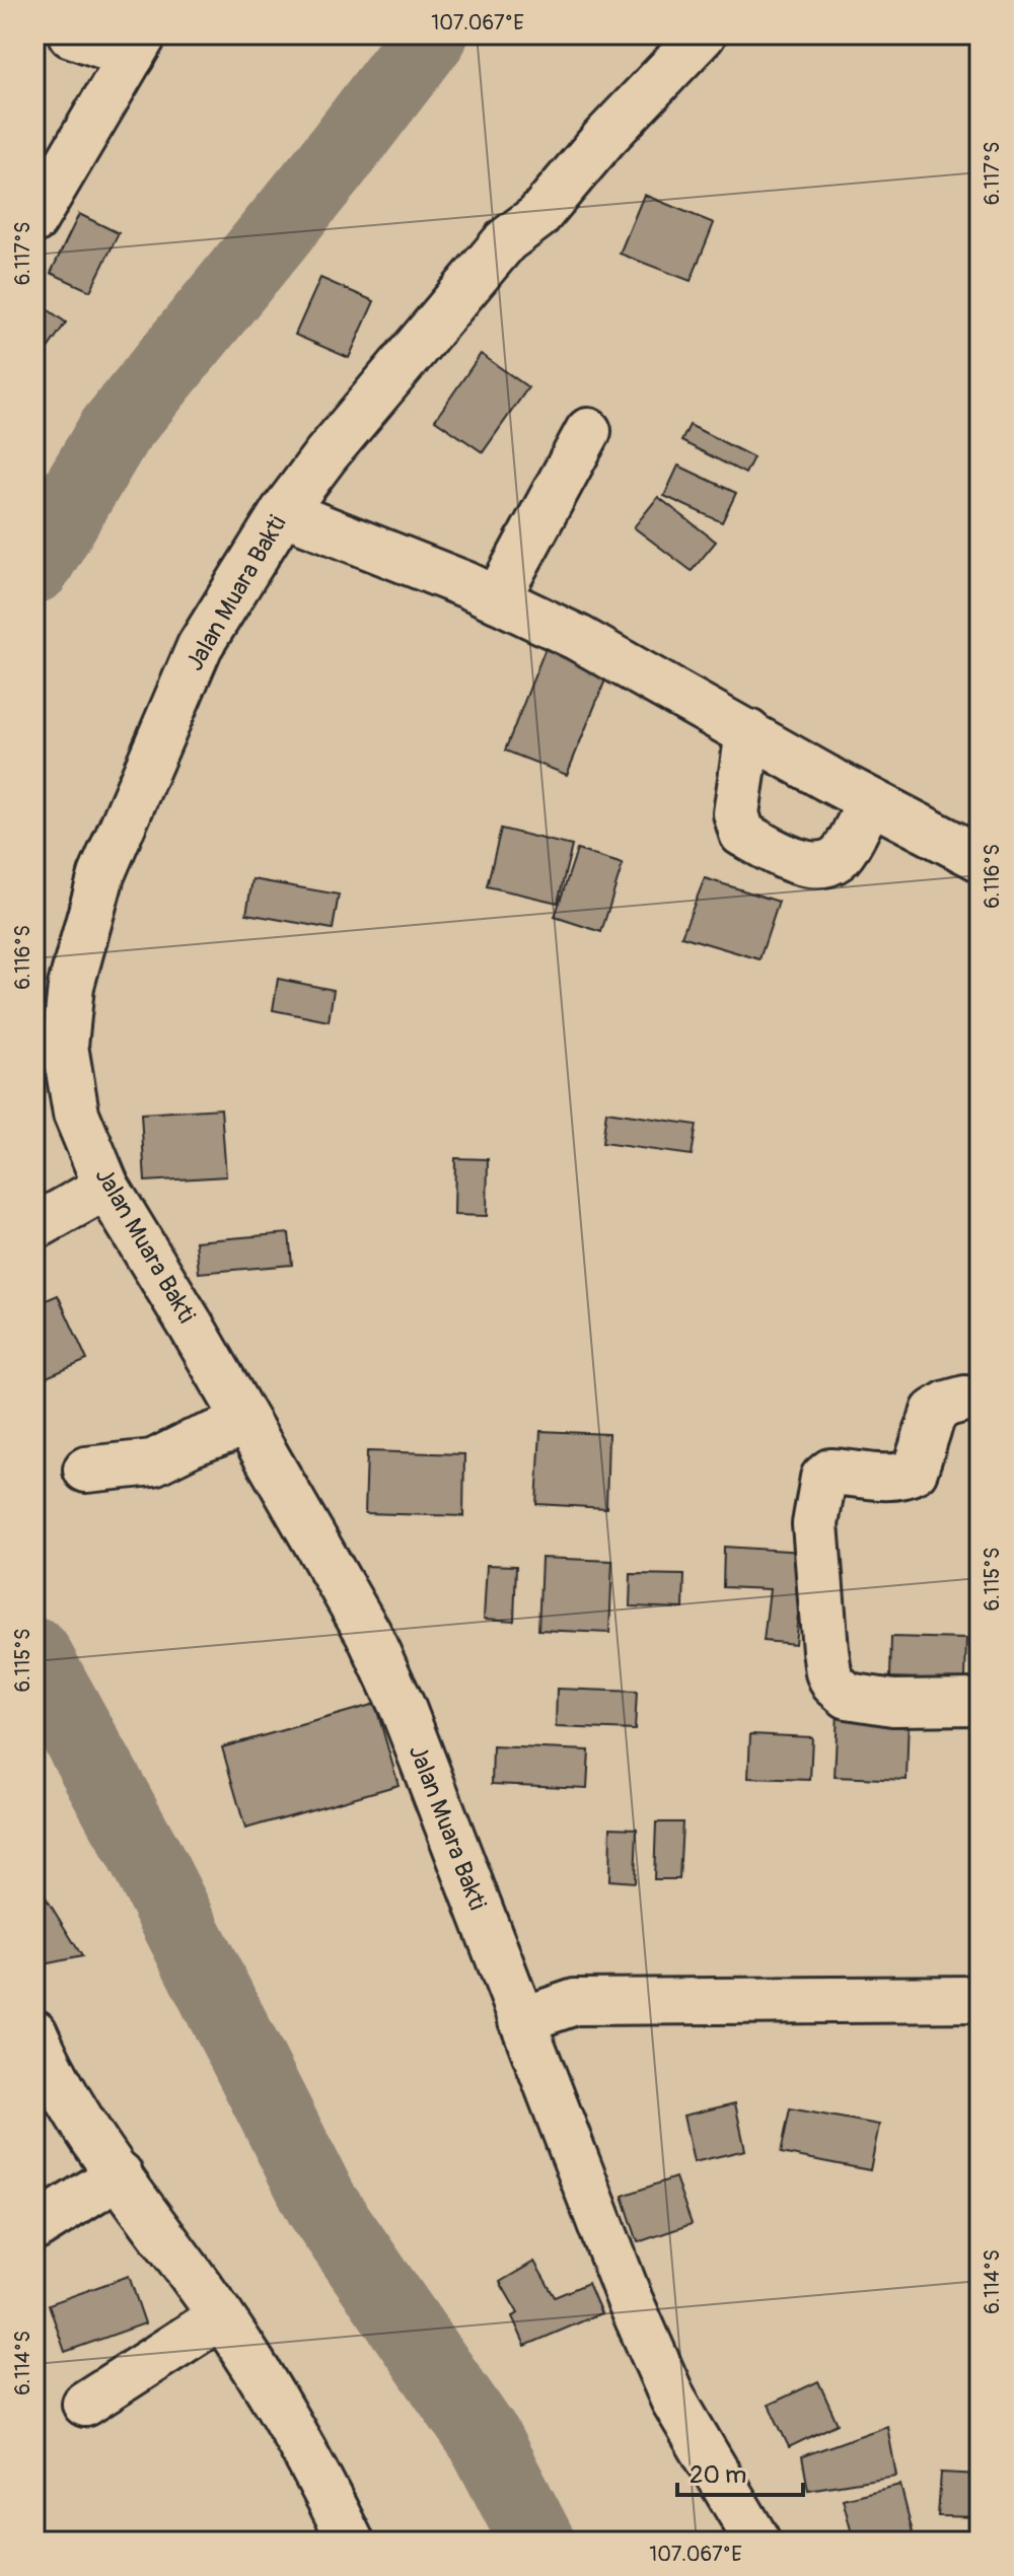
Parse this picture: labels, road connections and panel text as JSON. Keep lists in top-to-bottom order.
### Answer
{
  "streets": {
    "street": ["Jalan Muara Bakti"]
  },
  "scale_bar": "20 m",
  "coordinates": [
    "107.067°E",
    "6.117°S",
    "6.116°S",
    "6.115°S",
    "6.114°S"
  ]
}
